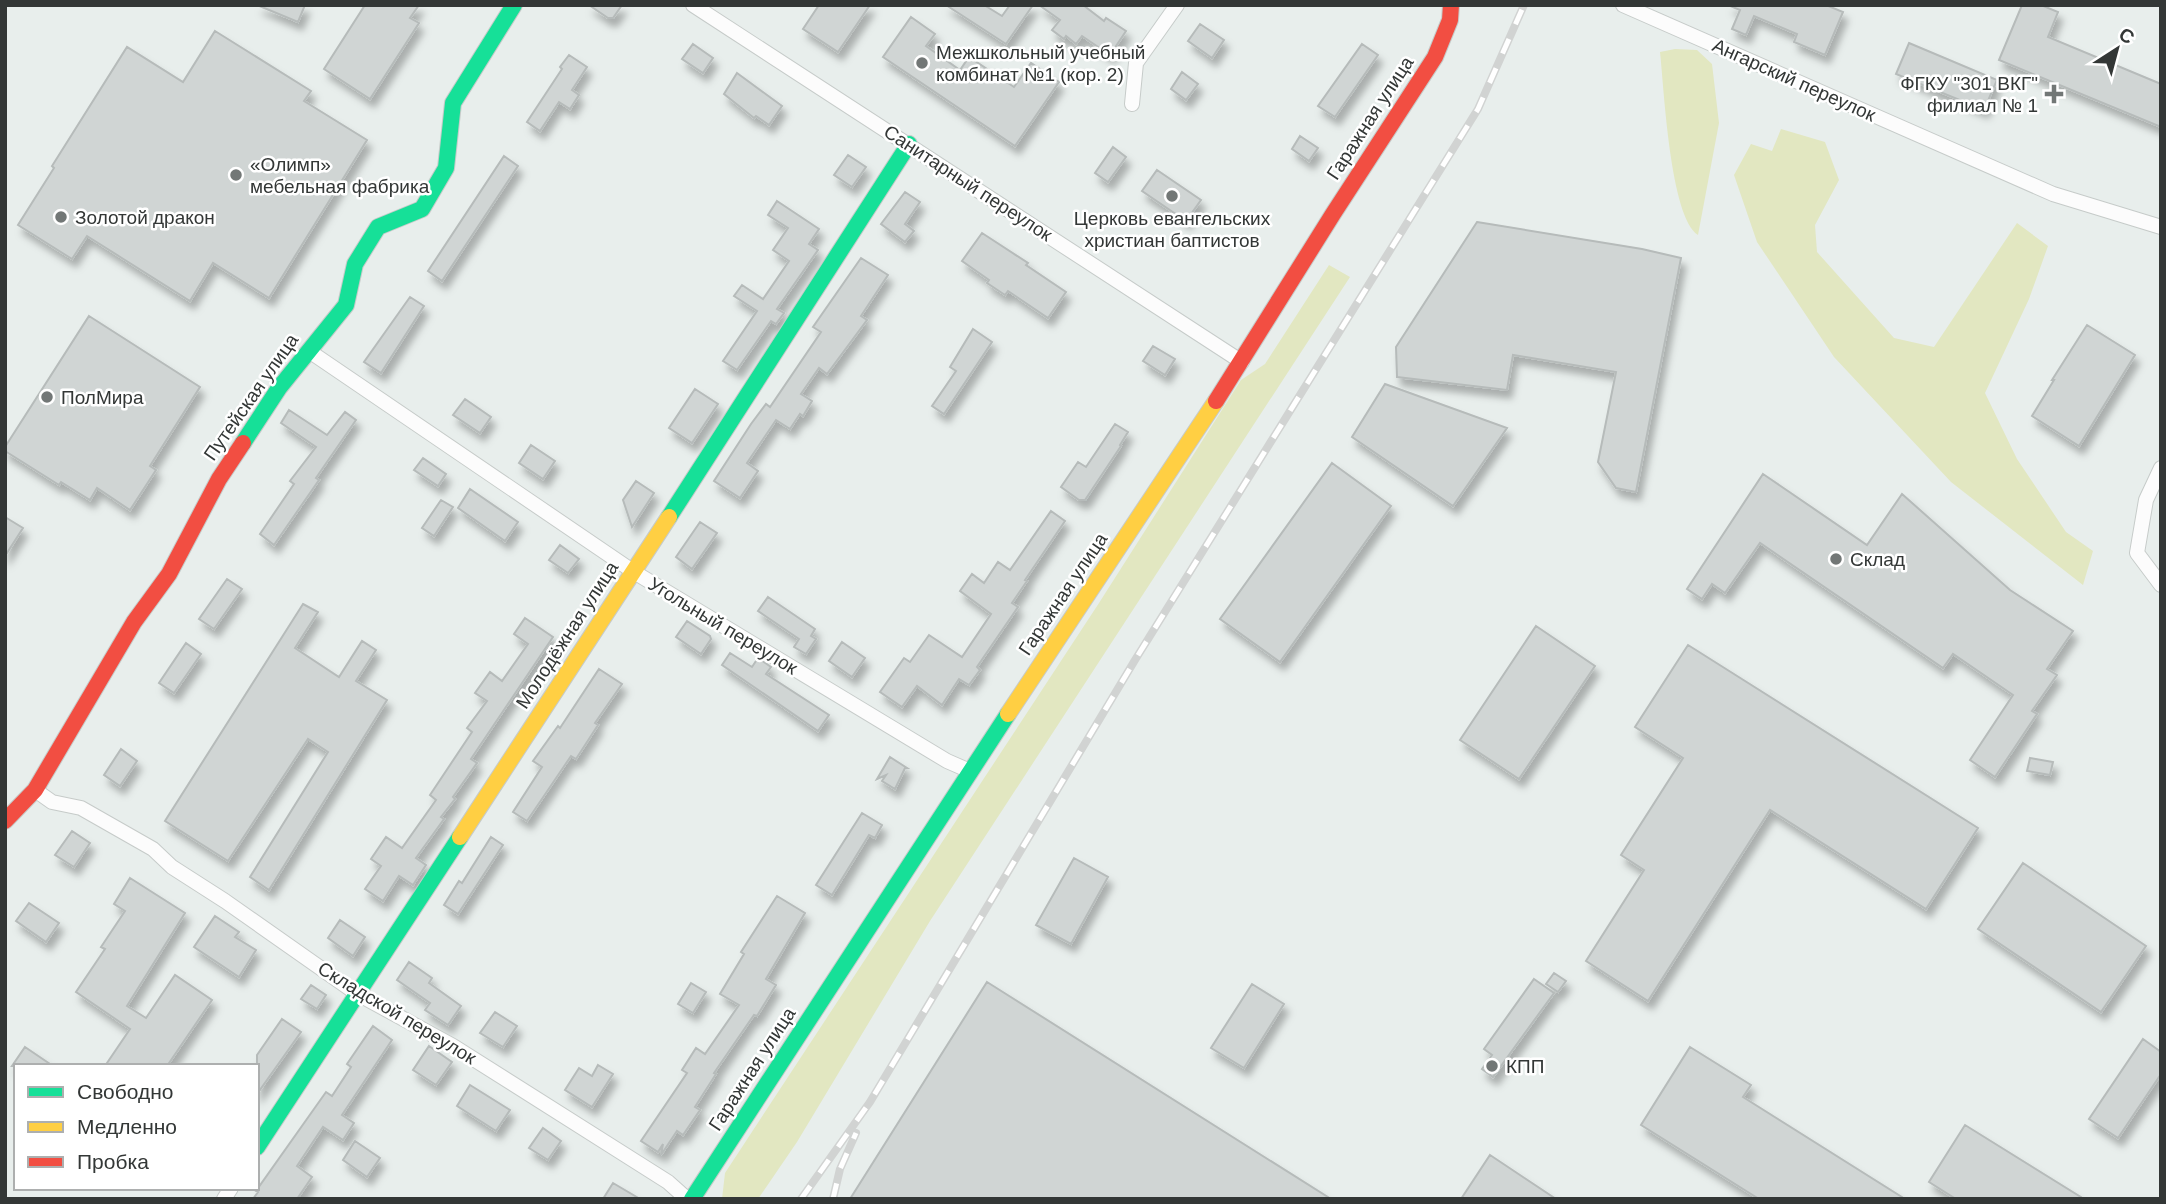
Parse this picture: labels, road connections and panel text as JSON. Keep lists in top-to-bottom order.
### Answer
{
  "streets": {
    "street": [
      "Ангарский переулок",
      "Гаражная улица",
      "Санитарный переулок",
      "Путейская улица",
      "Угольный переулок",
      "Молодёжная улица",
      "Складской переулок"
    ]
  },
  "crossings": [
    ["Гаражная улица", "Санитарный переулок"],
    ["Гаражная улица", "Угольный переулок"],
    ["Санитарный переулок", "Молодёжная улица"],
    ["Путейская улица", "Угольный переулок"],
    ["Путейская улица", "Складской переулок"],
    ["Угольный переулок", "Молодёжная улица"],
    ["Молодёжная улица", "Складской переулок"]
  ],
  "places": {
    "other": [
      "Межшкольный учебный комбинат №1 (кор. 2)",
      "«Олимп» мебельная фабрика",
      "Церковь евангельских христиан баптистов",
      "Золотой дракон",
      "ПолМира",
      "Склад",
      "КПП"
    ],
    "health": ["ФГКУ \"301 ВКГ\" филиал № 1"]
  },
  "legend": ["Свободно", "Медленно", "Пробка"],
  "north": "top right"
}
